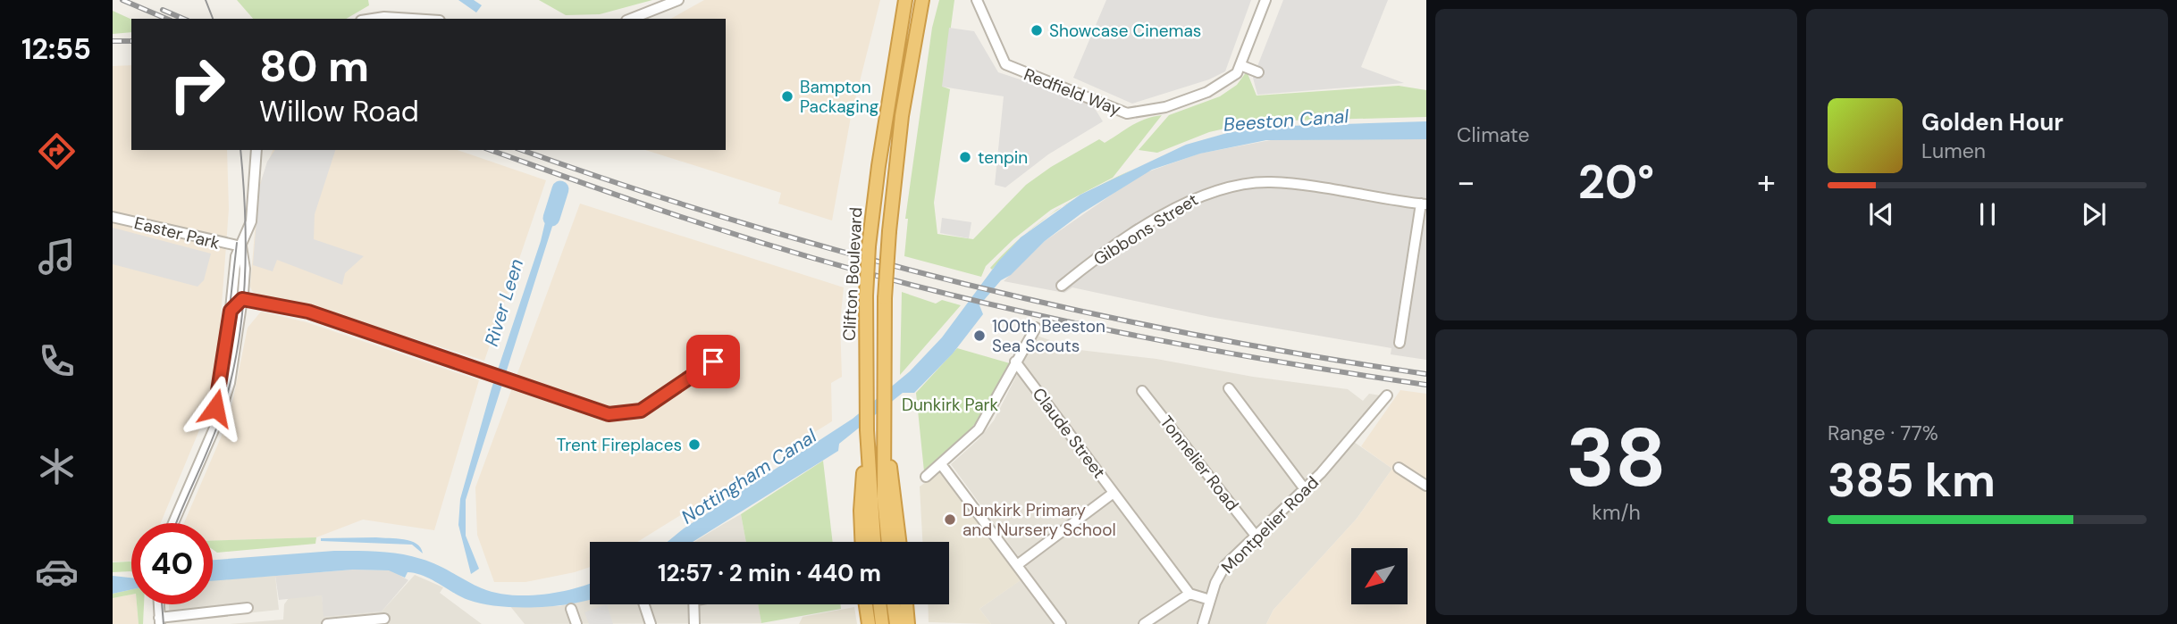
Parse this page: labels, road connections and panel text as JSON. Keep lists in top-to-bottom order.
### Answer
{
  "streets": {
    "highway": ["Clifton Boulevard"],
    "street": [
      "Redfield Way",
      "Gibbons Street",
      "Easter Park",
      "Claude Street",
      "Tonnelier Road",
      "Montpelier Road"
    ]
  },
  "crossings": [
    ["Tonnelier Road", "Montpelier Road"]
  ],
  "water": ["Beeston Canal", "River Leen", "Nottingham Canal"],
  "parks": ["Dunkirk Park"],
  "places": [
    "Showcase Cinemas",
    "Bampton Packaging",
    "tenpin",
    "100th Beeston Sea Scouts",
    "Trent Fireplaces",
    "Dunkirk Primary and Nursery School"
  ],
  "north": "bottom left",
  "page": {
    "tabs": "12:55",
    "tile": [
      "Climate",
      ["38", "km/h"],
      ["Range · 77%", "385 km"]
    ],
    "turn": ["80 m", "Willow Road"],
    "song": ["Golden Hour", "Lumen"],
    "heat": ["−", "20°", "+"],
    "limit": "40",
    "trip": "12:57 · 2 min · 440 m"
  }
}
